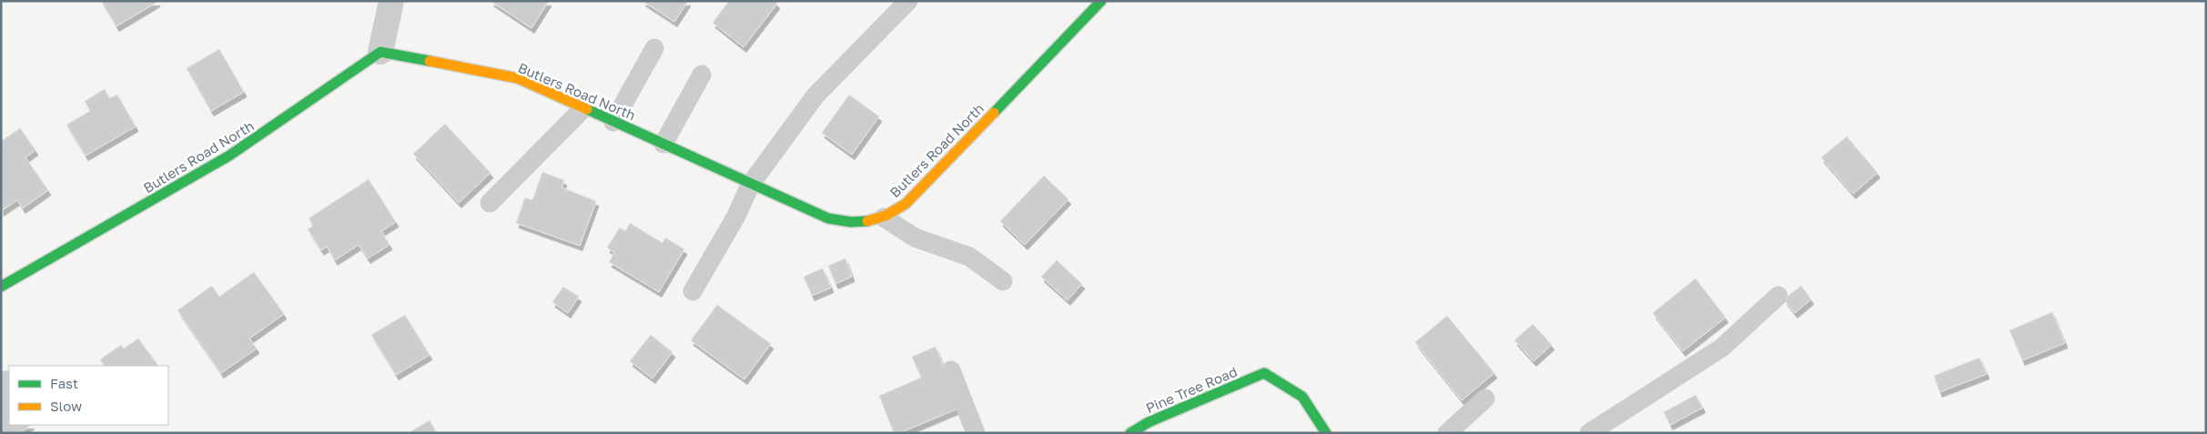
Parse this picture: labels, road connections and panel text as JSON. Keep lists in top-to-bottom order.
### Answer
{
  "streets": {
    "street": ["Butlers Road North", "Pine Tree Road"]
  },
  "legend": ["Fast", "Slow"]
}
